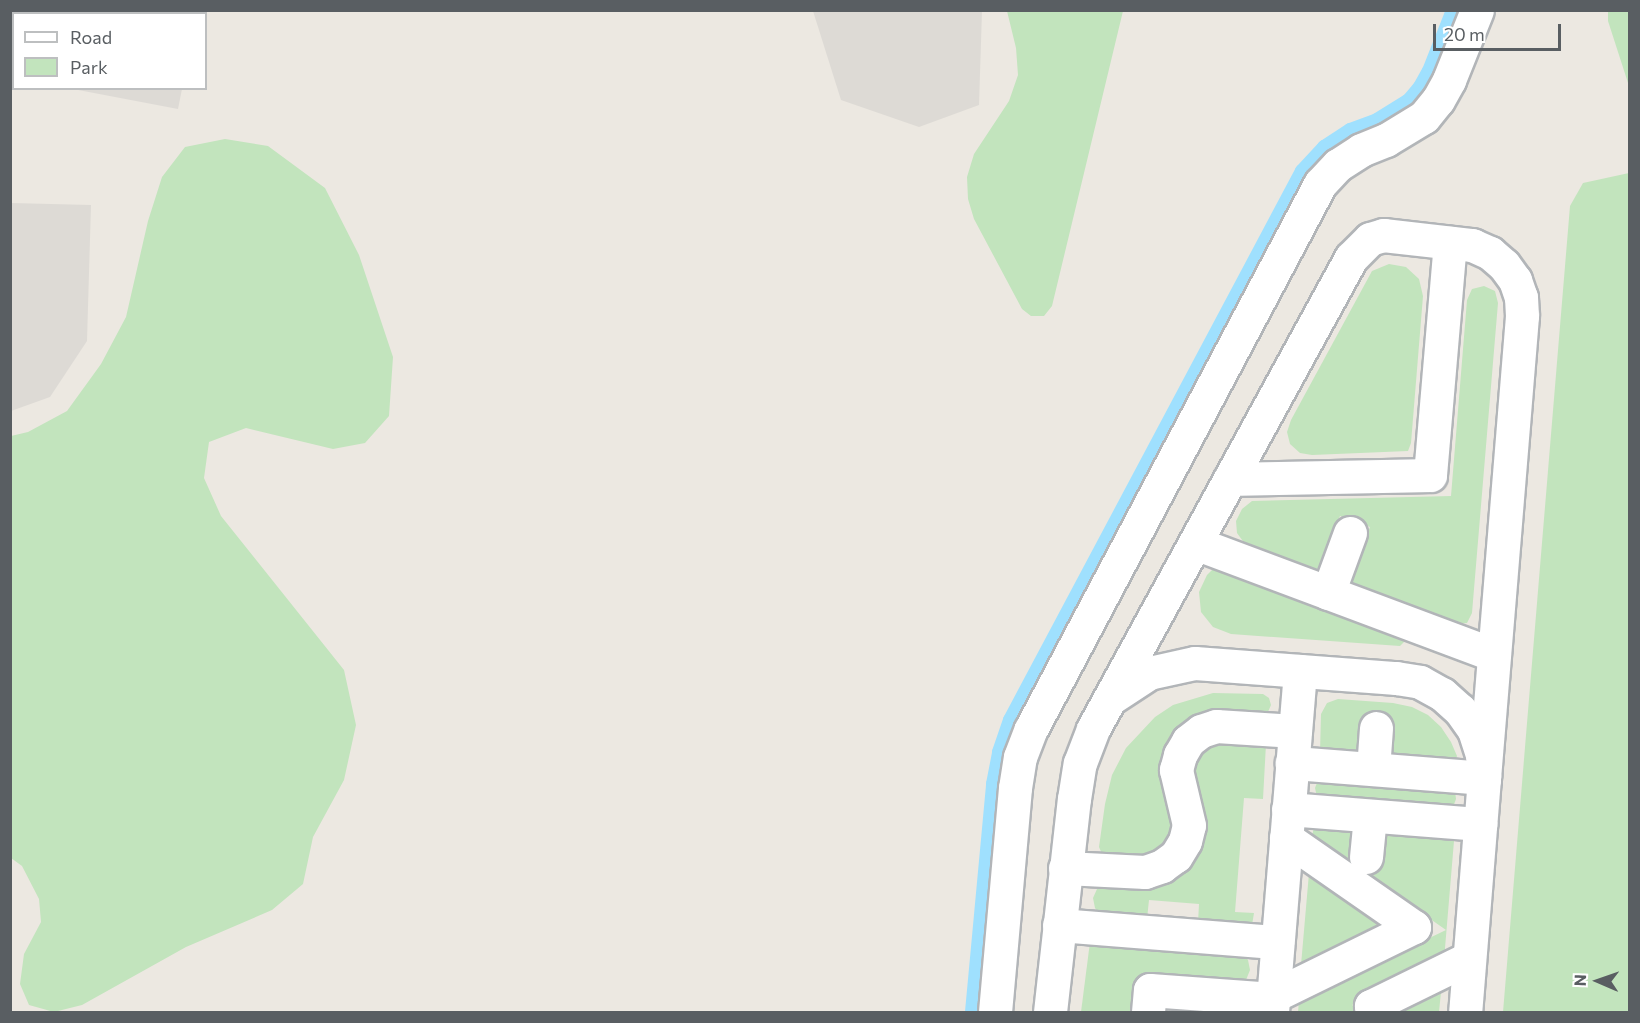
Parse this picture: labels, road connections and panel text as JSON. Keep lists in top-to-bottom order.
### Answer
{
  "legend": ["Road", "Park"],
  "scale_bar": "20 m",
  "north": "left"
}
